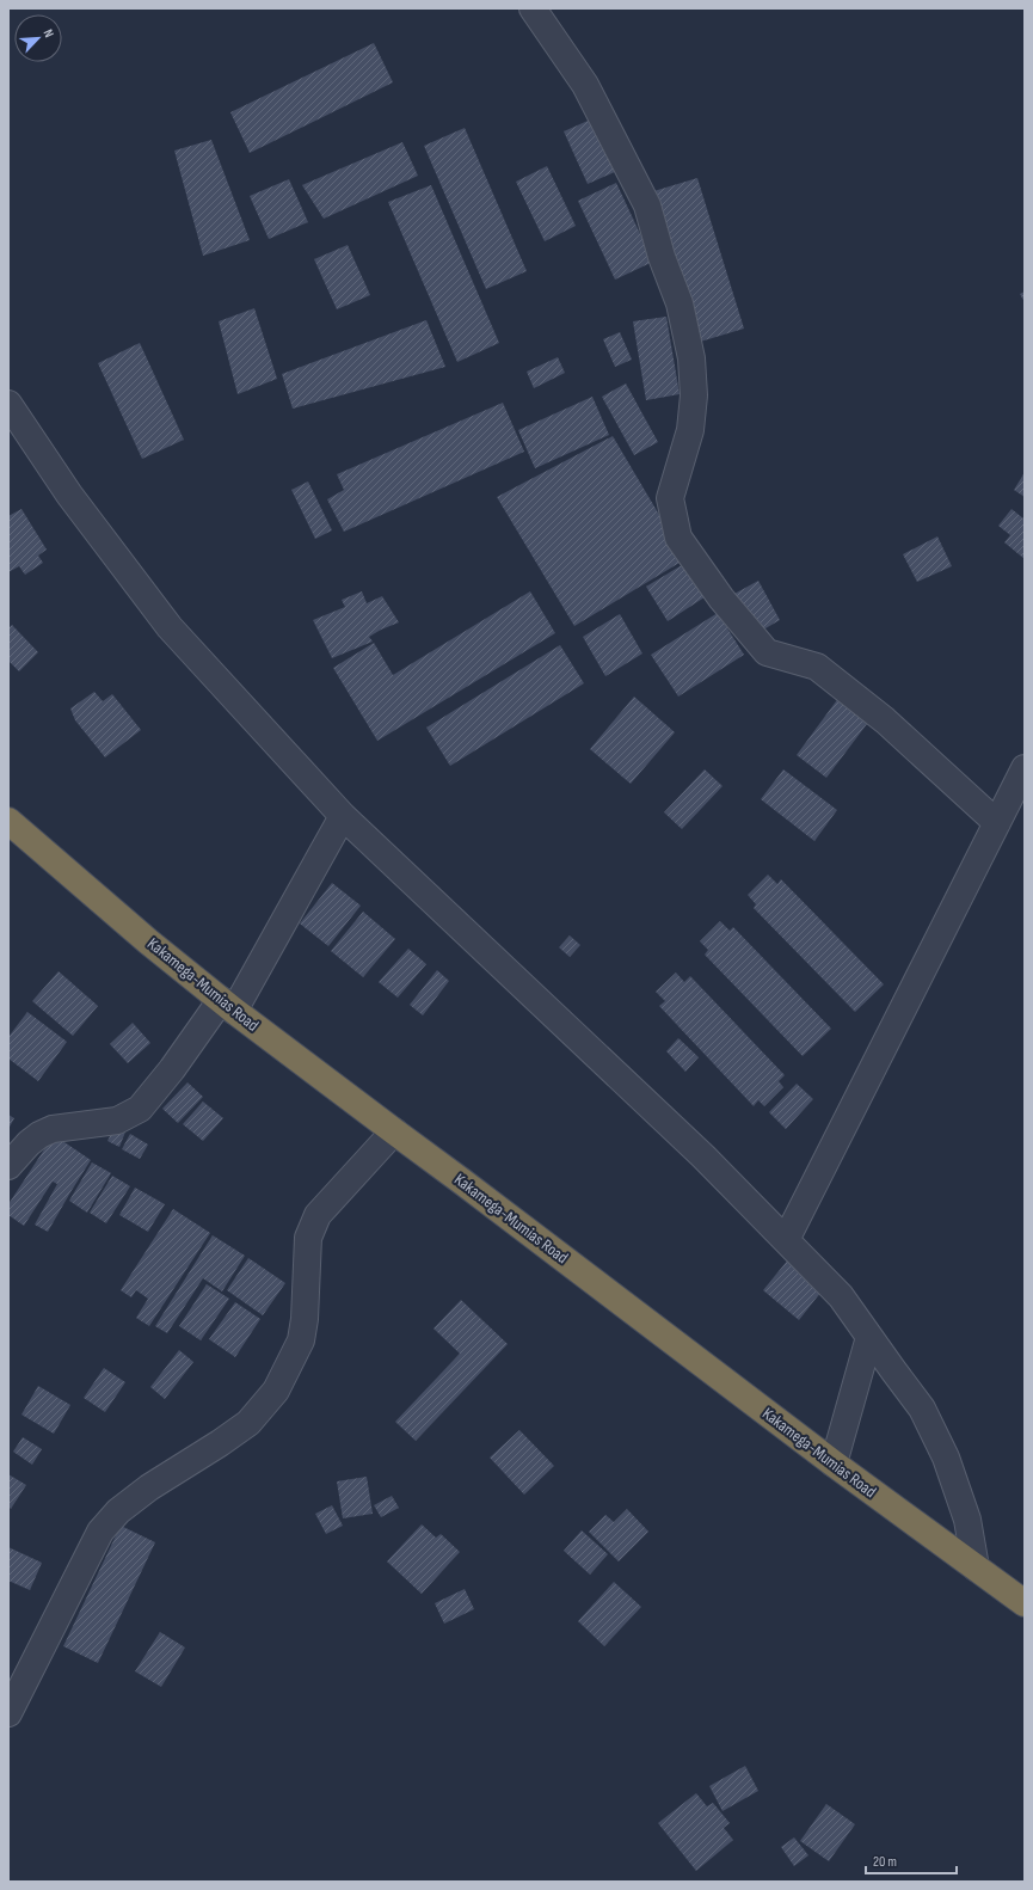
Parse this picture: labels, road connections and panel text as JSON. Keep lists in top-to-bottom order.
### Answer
{
  "streets": {
    "highway": ["Kakamega-Mumias Road"]
  },
  "scale_bar": "20 m",
  "north": "top right"
}
